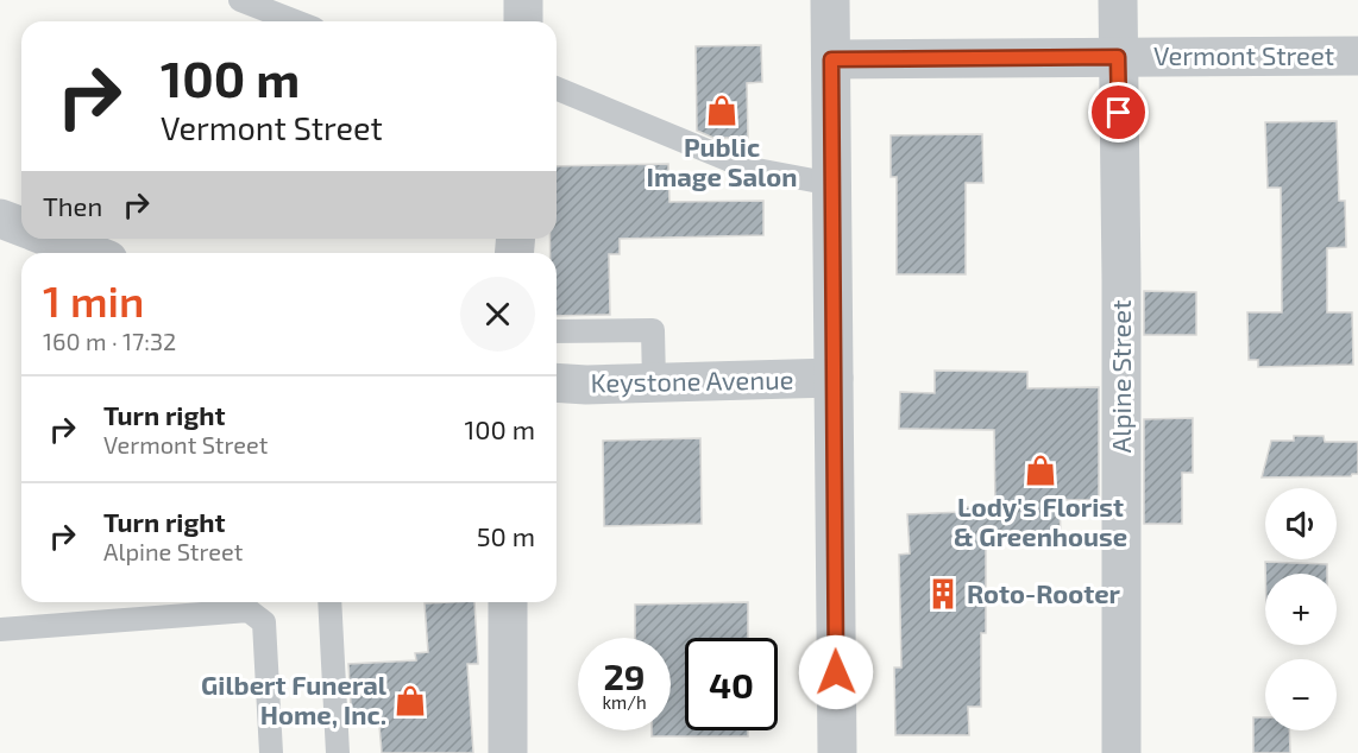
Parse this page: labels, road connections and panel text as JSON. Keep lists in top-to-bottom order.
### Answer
{
  "streets": {
    "street": ["Vermont Street", "Alpine Street", "Keystone Avenue"]
  },
  "crossings": [
    ["Vermont Street", "Alpine Street"]
  ],
  "places": {
    "shop": ["Public Image Salon", "Lody's Florist & Greenhouse", "Gilbert Funeral Home, Inc."],
    "building": ["Roto-Rooter"]
  },
  "page": {
    "turn": ["100 m", "Vermont Street"],
    "then": "Then",
    "heading": ["1 min", "160 m · 17:32"],
    "list": [
      {
        "name": "Turn right",
        "note": "Vermont Street",
        "value": "100 m"
      },
      {
        "name": "Turn right",
        "note": "Alpine Street",
        "value": "50 m"
      }
    ],
    "map_buttons": ["+", "−"],
    "speed": "29 km/h",
    "limit": "40"
  }
}
